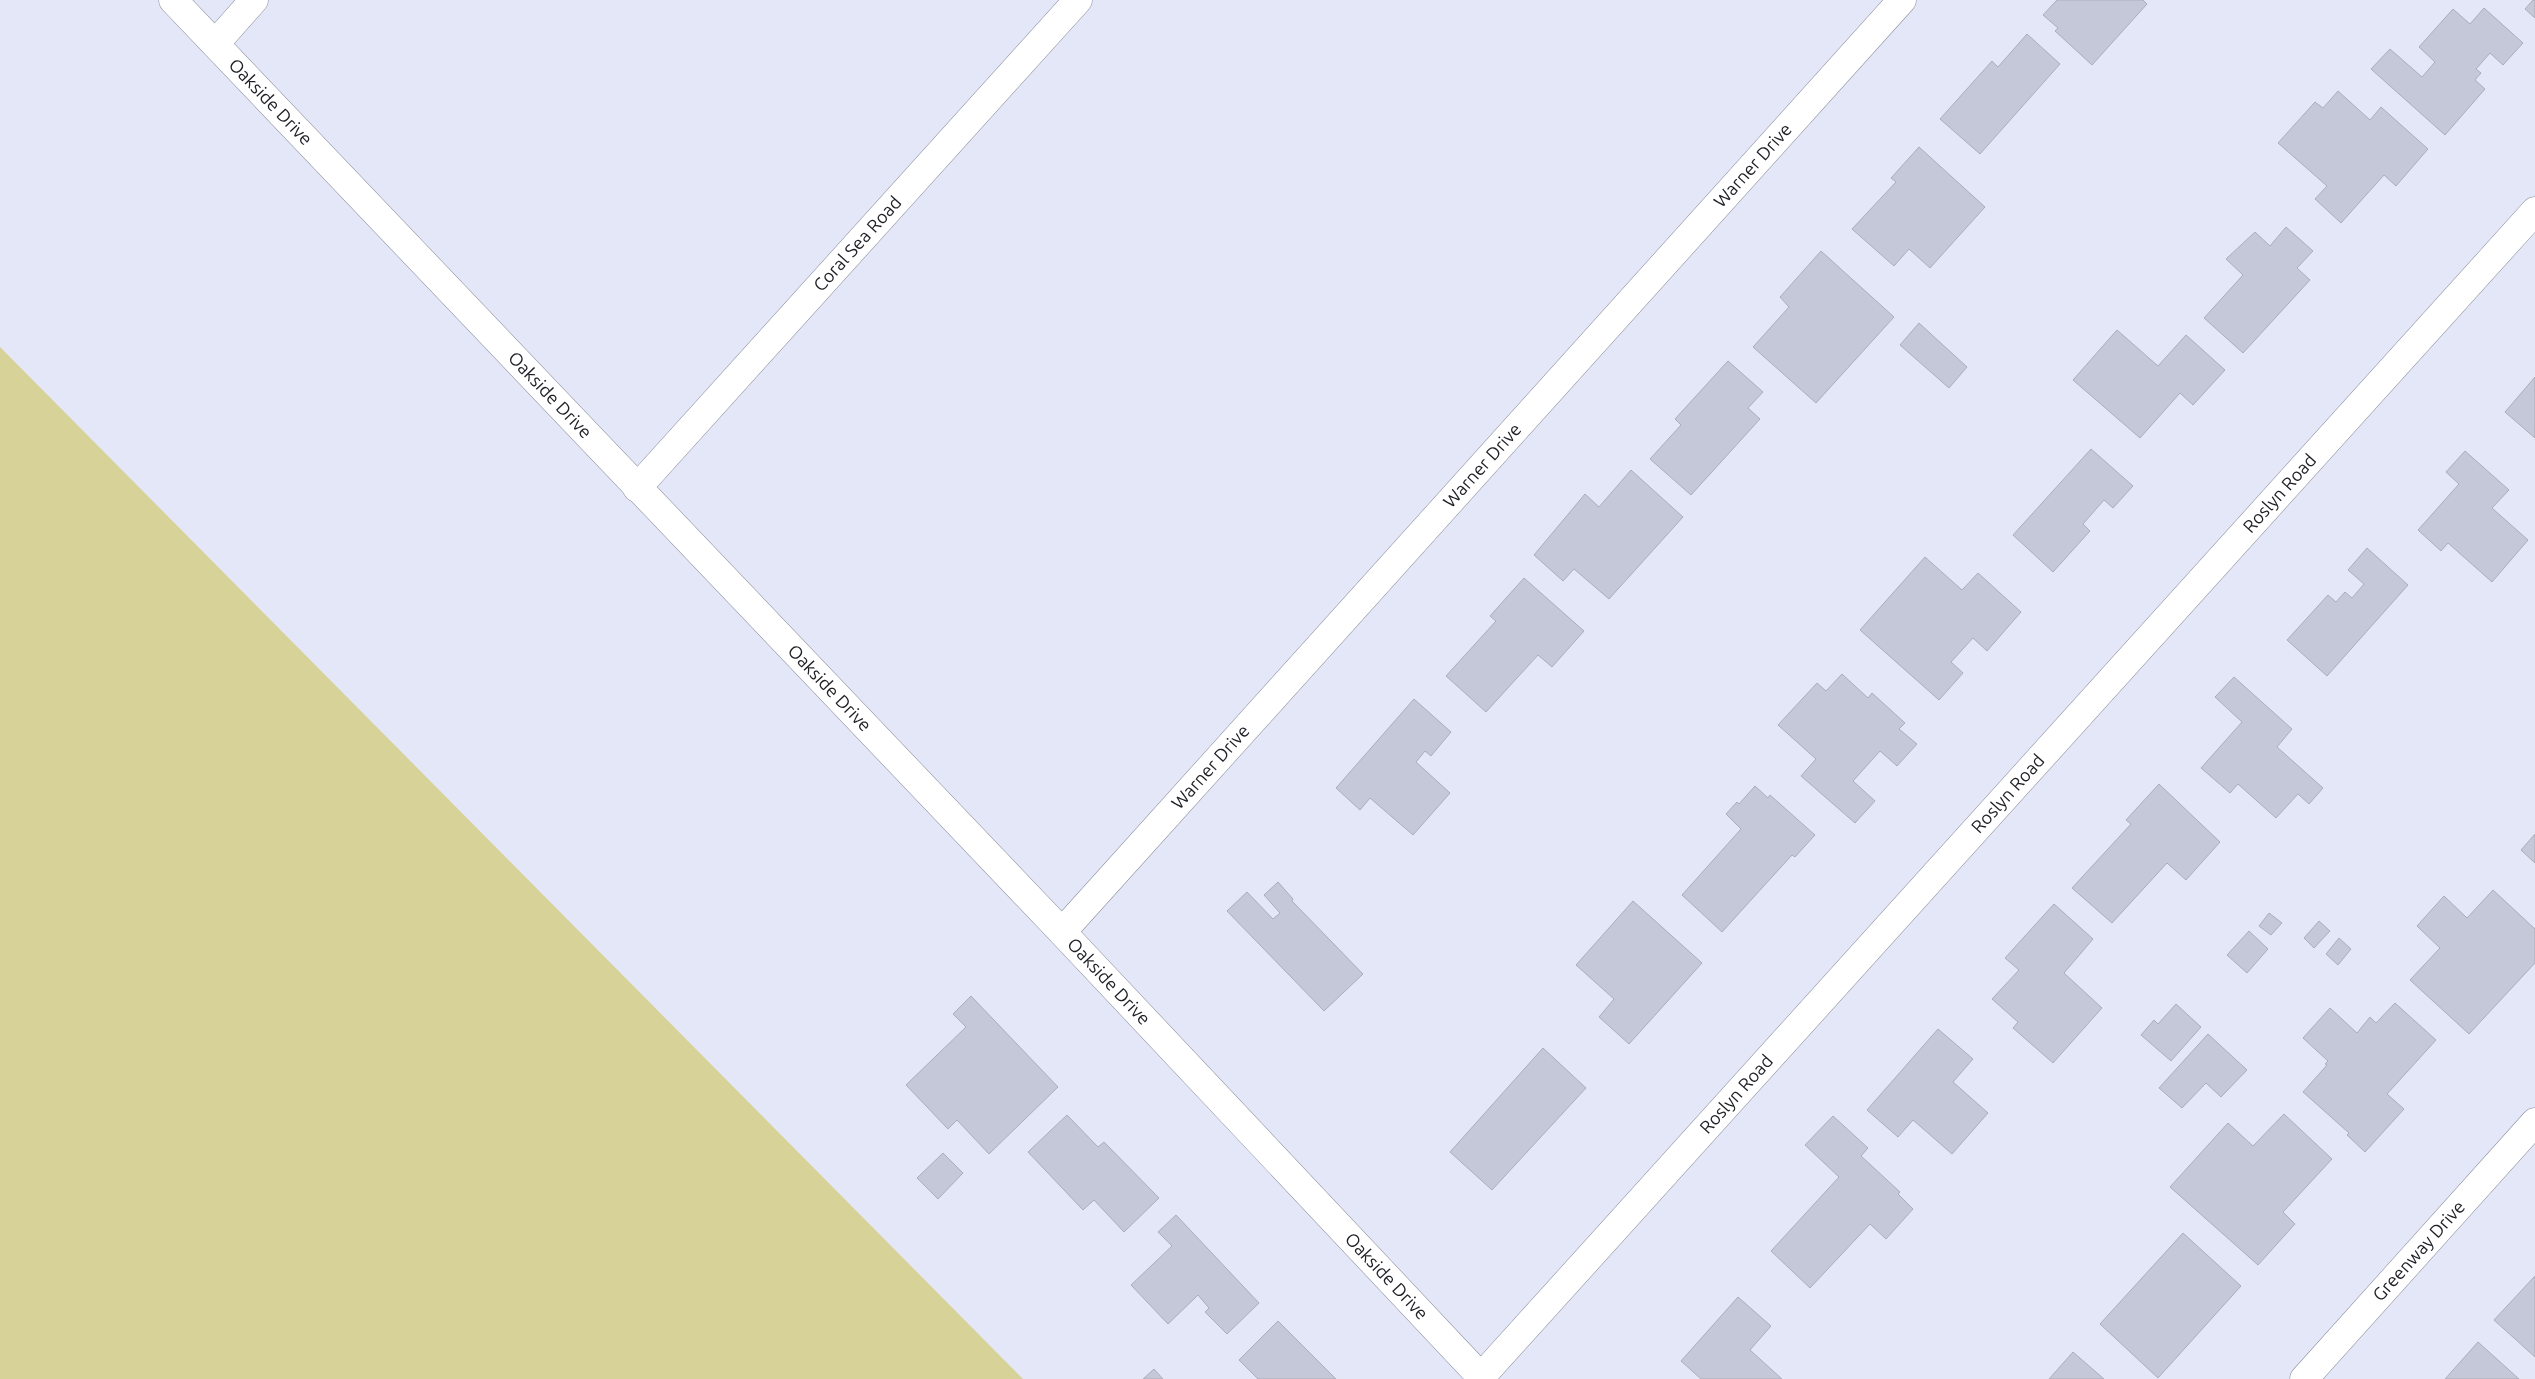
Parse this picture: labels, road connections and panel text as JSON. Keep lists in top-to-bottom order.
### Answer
{
  "streets": {
    "street": [
      "Oakside Drive",
      "Warner Drive",
      "Coral Sea Road",
      "Roslyn Road",
      "Greenway Drive"
    ]
  },
  "crossings": [
    ["Oakside Drive", "Warner Drive"],
    ["Oakside Drive", "Coral Sea Road"],
    ["Oakside Drive", "Roslyn Road"]
  ]
}
